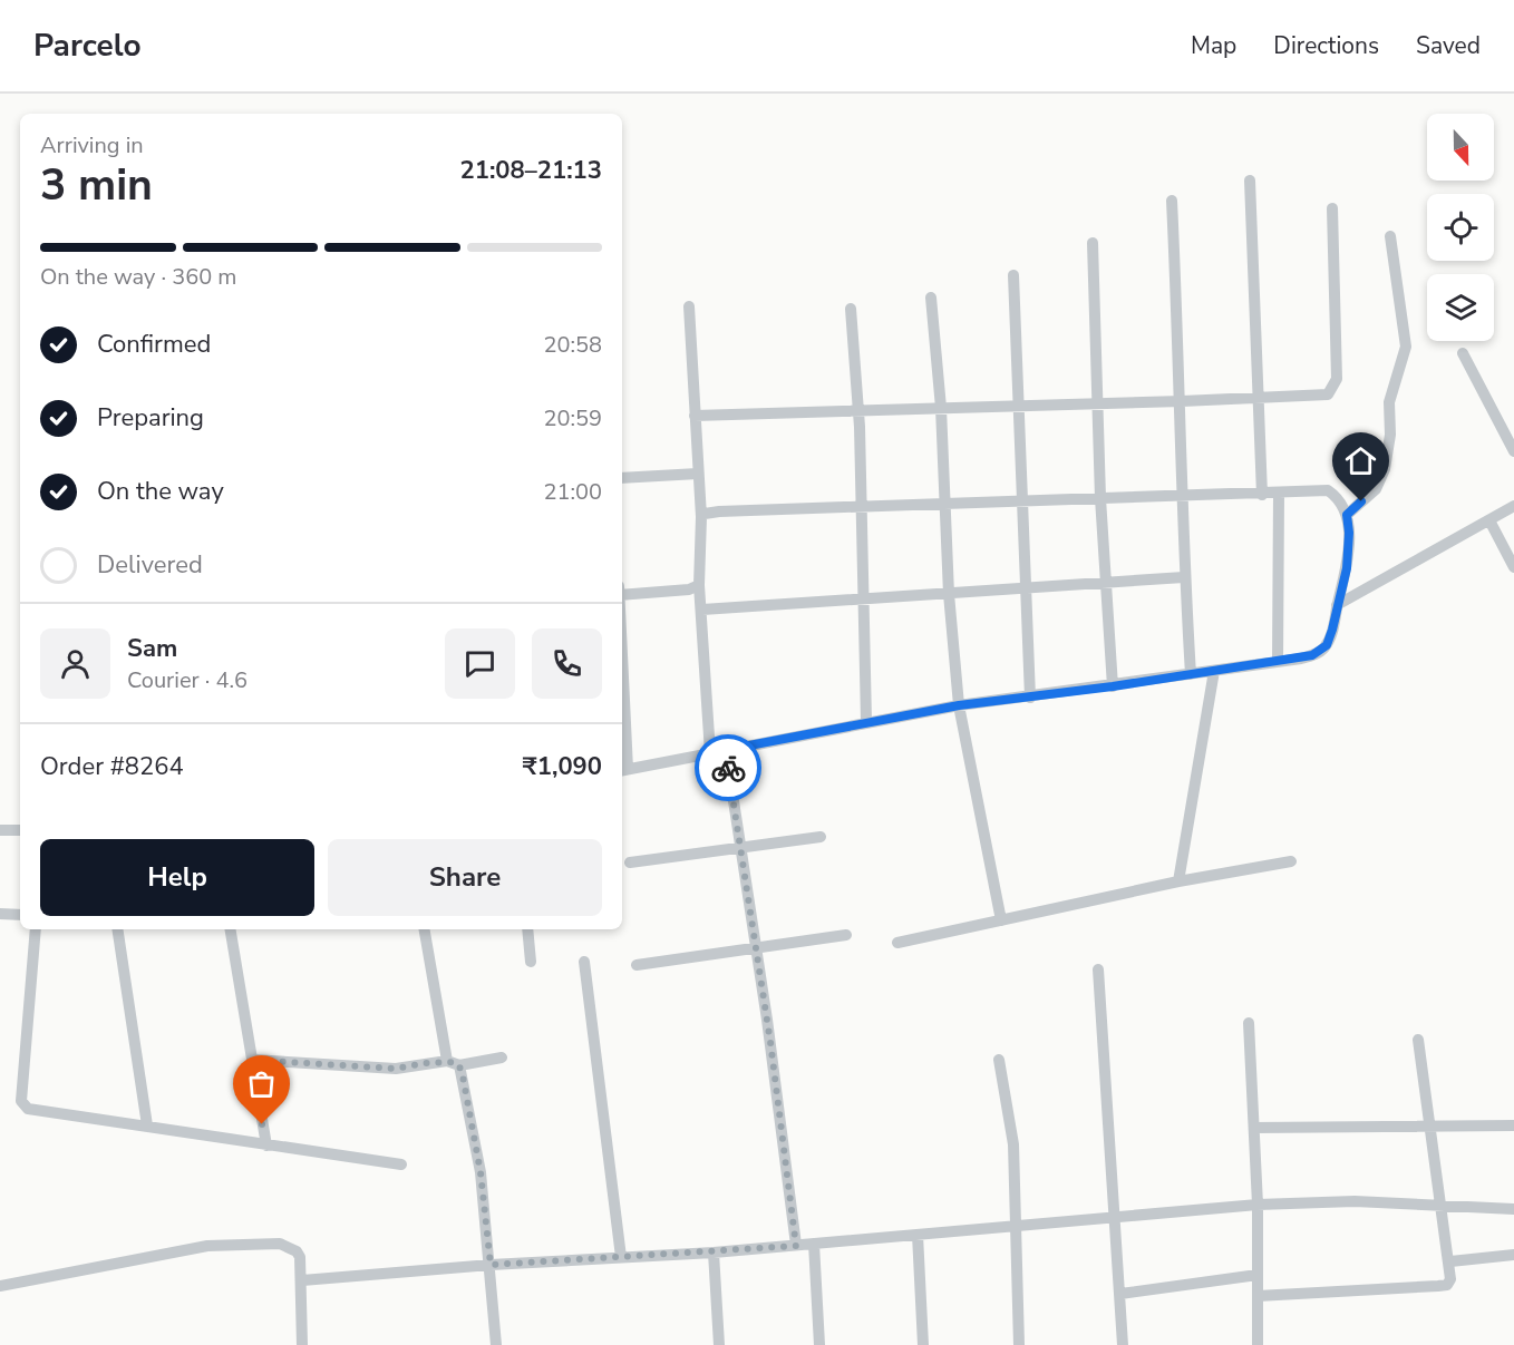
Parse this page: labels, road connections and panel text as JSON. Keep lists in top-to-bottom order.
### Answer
{
  "north": "bottom",
  "page": {
    "header": "Parcelo",
    "nav": ["Map", "Directions", "Saved"],
    "heading": ["3 min", "Arriving in", "21:08–21:13"],
    "panel": [
      "Sam",
      "Courier · 4.6",
      "Order #8264",
      "₹1,090"
    ],
    "bar": "On the way · 360 m",
    "list": [
      ["Confirmed", "20:58"],
      ["Preparing", "20:59"],
      ["On the way", "21:00"],
      "Delivered"
    ],
    "buttons": ["Help", "Share"]
  }
}
